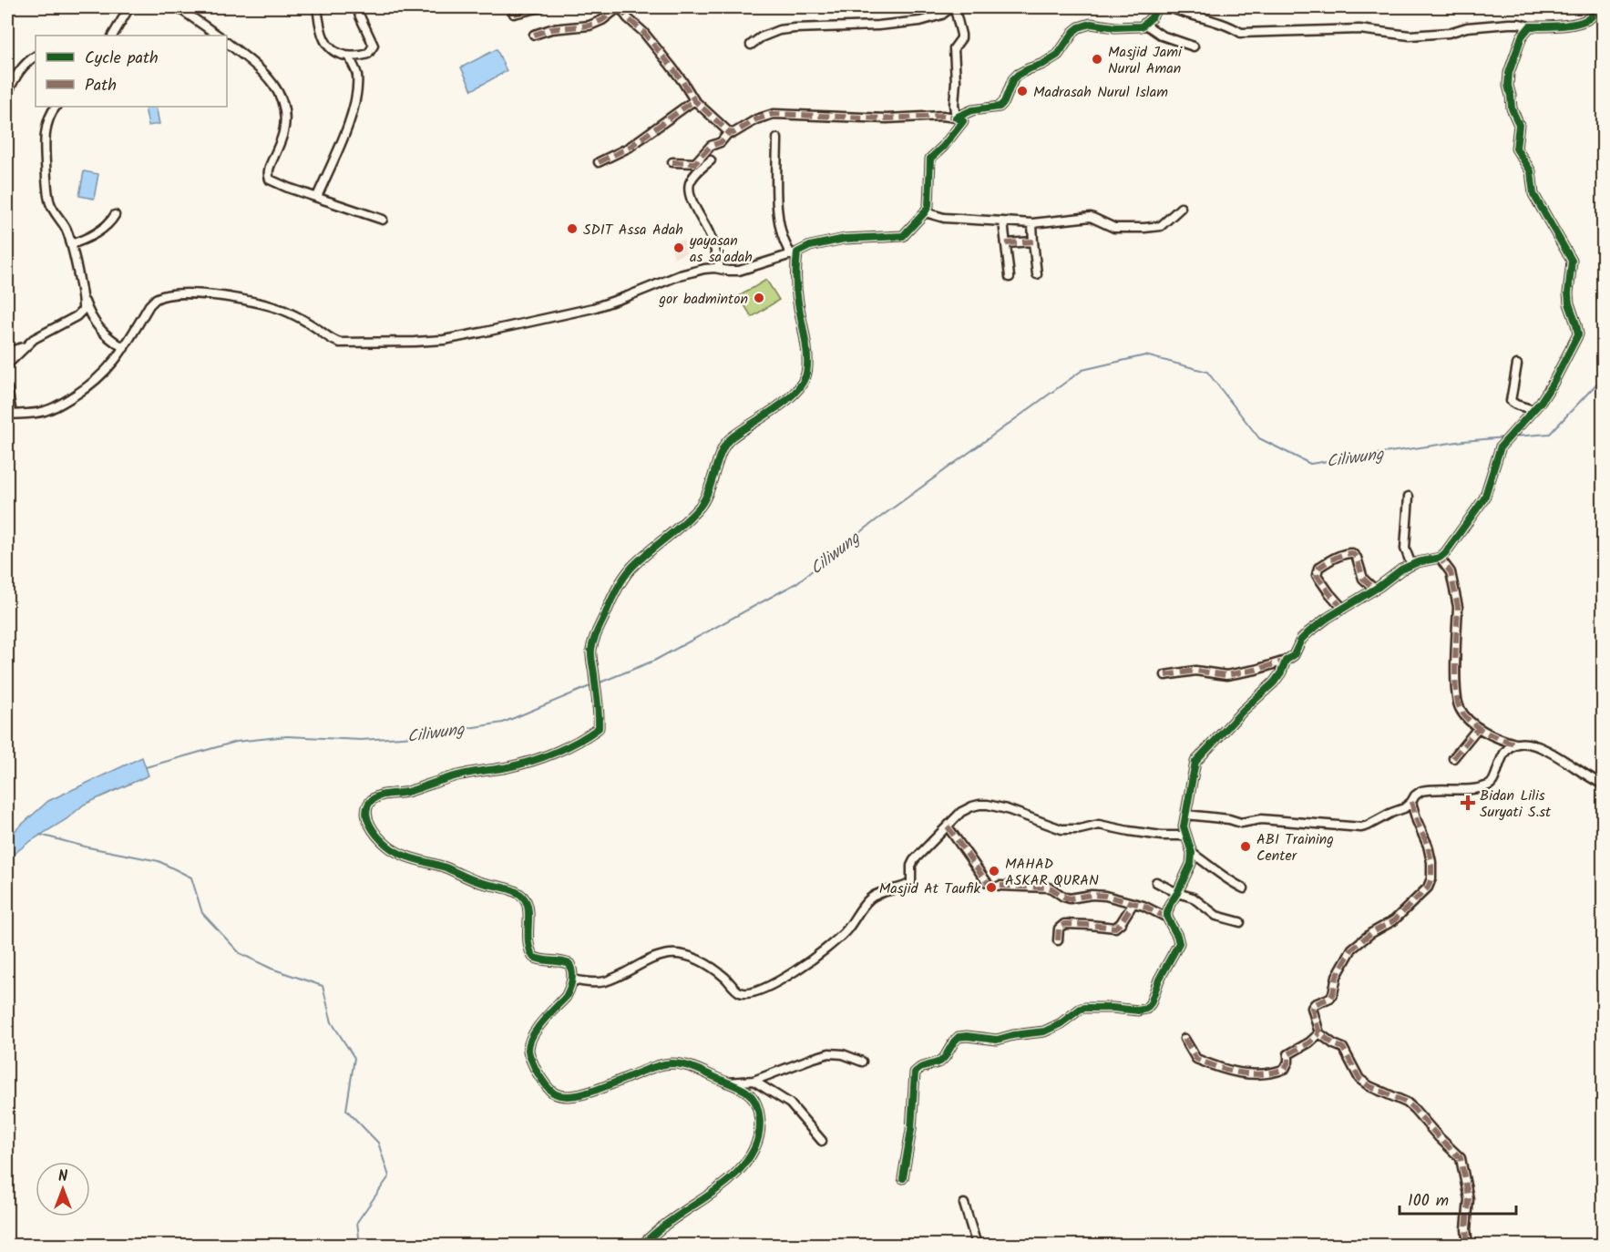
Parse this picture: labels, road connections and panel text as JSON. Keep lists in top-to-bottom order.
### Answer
{
  "water": ["Ciliwung"],
  "places": {
    "other": [
      "Masjid Jami Nurul Aman",
      "Madrasah Nurul Islam",
      "SDIT Assa Adah",
      "yayasan as sa'adah",
      "gor badminton",
      "ABI Training Center",
      "MAHAD ASKAR QURAN",
      "Masjid At Taufik"
    ],
    "health": ["Bidan Lilis Suryati S.st"]
  },
  "legend": ["Cycle path", "Path"],
  "scale_bar": "100 m",
  "north": "top"
}
